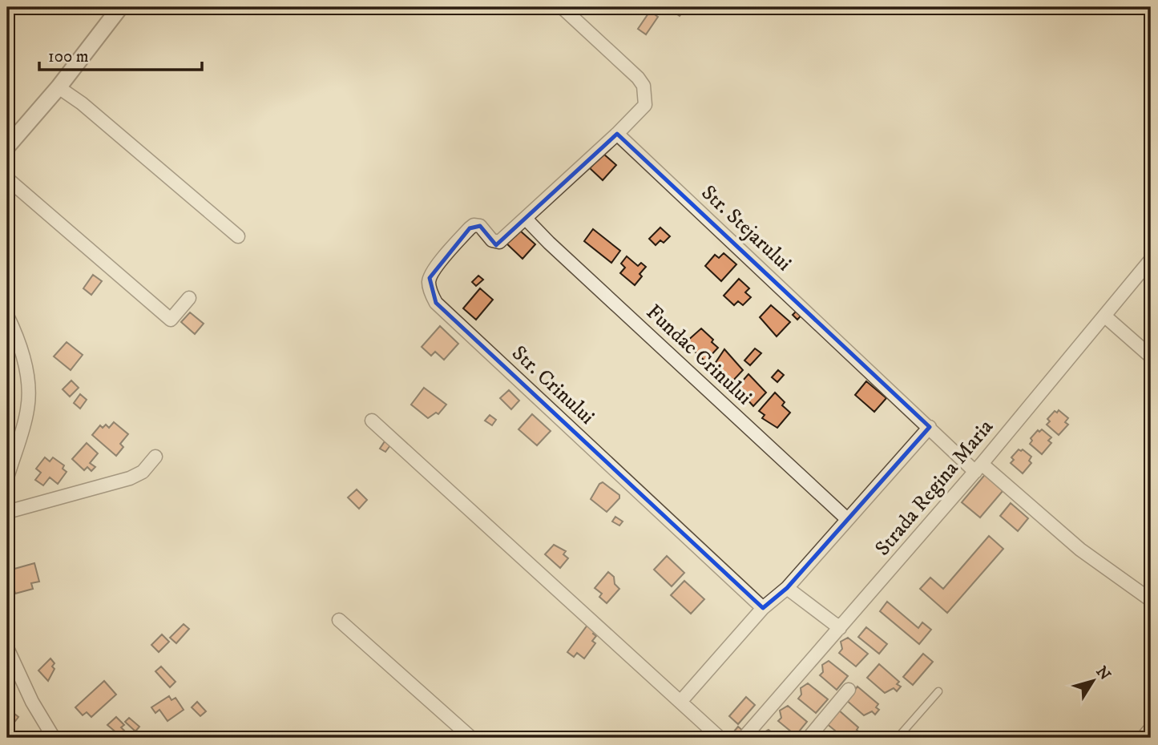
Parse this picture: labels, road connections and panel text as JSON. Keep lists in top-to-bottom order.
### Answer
{
  "streets": {
    "street": [
      "Str. Stejarului",
      "Fundac Crinului",
      "Str. Crinului",
      "Strada Regina Maria"
    ]
  },
  "crossings": [
    ["Str. Stejarului", "Strada Regina Maria"],
    ["Fundac Crinului", "Str. Crinului"]
  ],
  "scale_bar": "100 m",
  "north": "top right"
}
